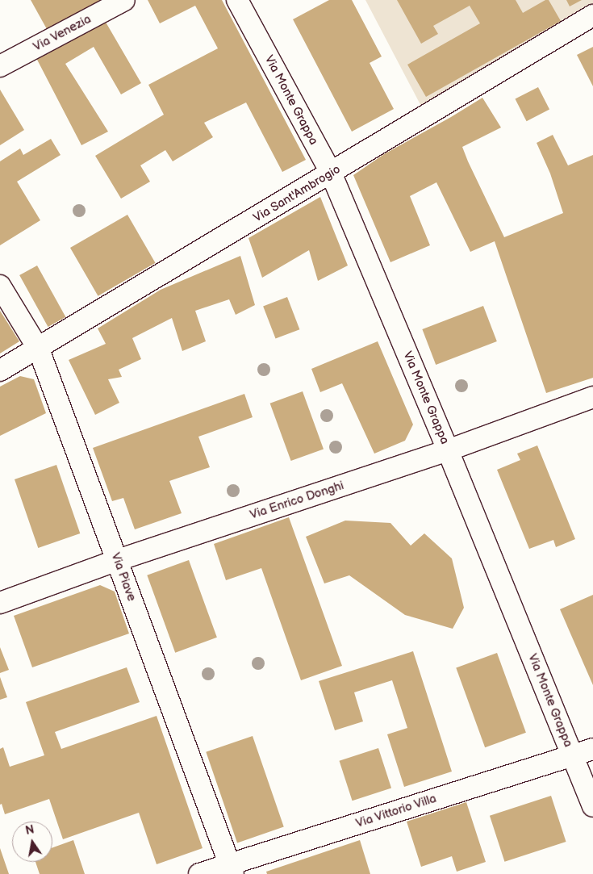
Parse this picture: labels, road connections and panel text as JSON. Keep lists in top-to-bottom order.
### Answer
{
  "streets": {
    "street": [
      "Via Venezia",
      "Via Monte Grappa",
      "Via Sant'Ambrogio",
      "Via Enrico Donghi",
      "Via Piave",
      "Via Vittorio Villa"
    ]
  },
  "crossings": [
    ["Via Monte Grappa", "Via Sant'Ambrogio"],
    ["Via Monte Grappa", "Via Enrico Donghi"],
    ["Via Monte Grappa", "Via Vittorio Villa"],
    ["Via Sant'Ambrogio", "Via Piave"],
    ["Via Enrico Donghi", "Via Piave"],
    ["Via Piave", "Via Vittorio Villa"]
  ],
  "north": "top"
}
